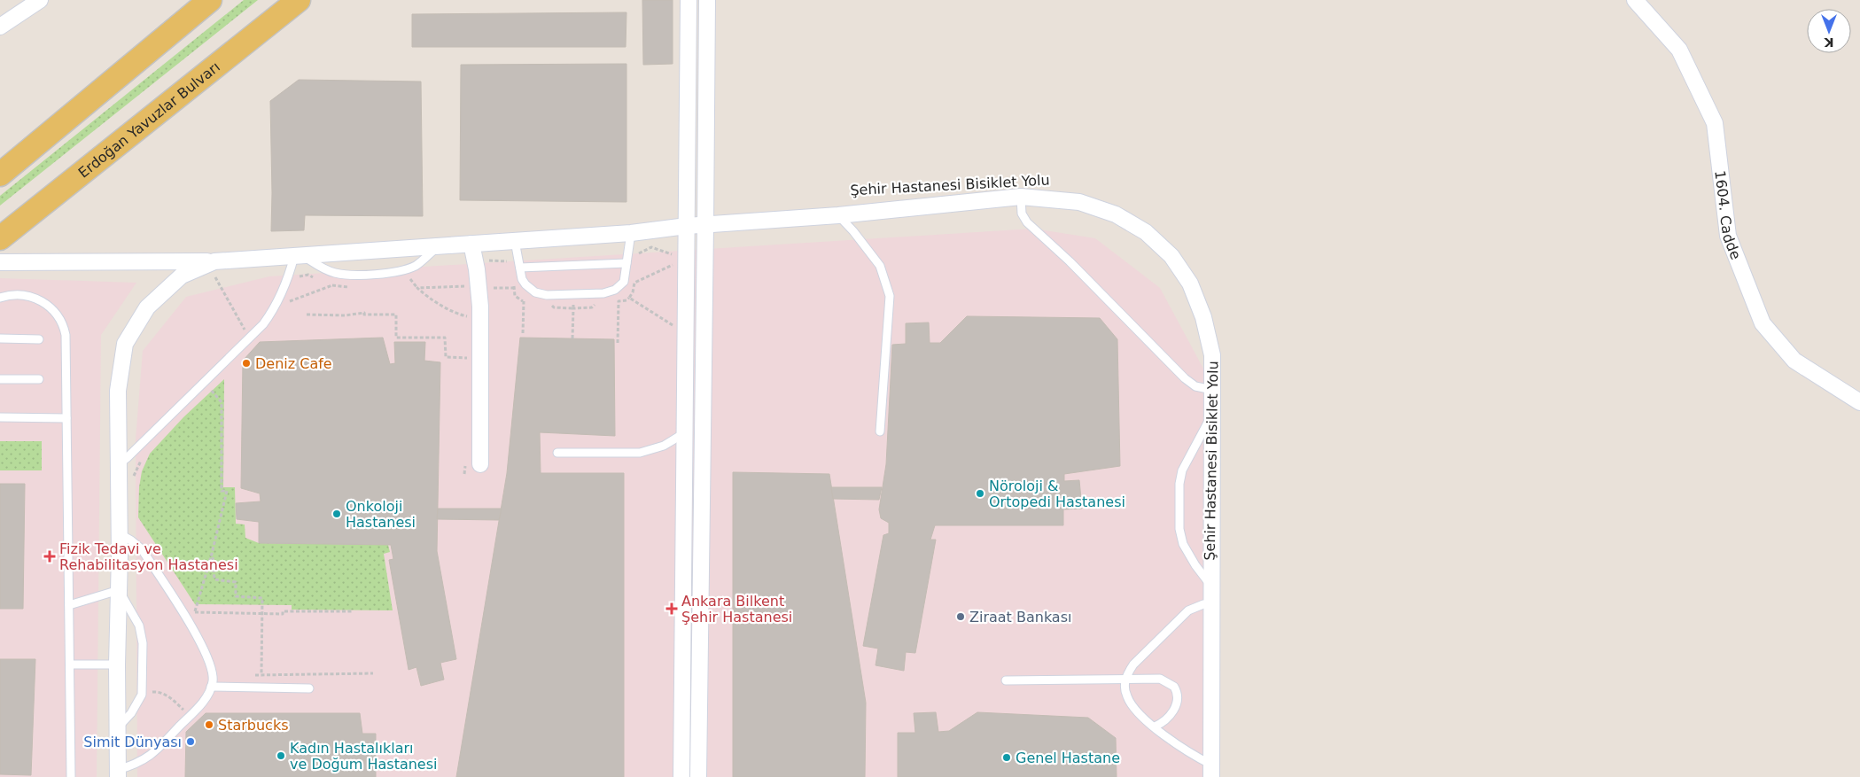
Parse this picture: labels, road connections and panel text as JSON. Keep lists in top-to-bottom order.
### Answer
{
  "streets": {
    "main road": ["Erdoğan Yavuzlar Bulvarı"],
    "street": ["1604. Cadde"]
  },
  "places": {
    "other": [
      "Deniz Cafe",
      "Nöroloji & Ortopedi Hastanesi",
      "Onkoloji Hastanesi",
      "Ziraat Bankası",
      "Starbucks",
      "Simit Dünyası",
      "Kadın Hastalıkları ve Doğum Hastanesi",
      "Genel Hastane"
    ],
    "health": ["Fizik Tedavi ve Rehabilitasyon Hastanesi", "Ankara Bilkent Şehir Hastanesi"]
  },
  "north": "bottom"
}
